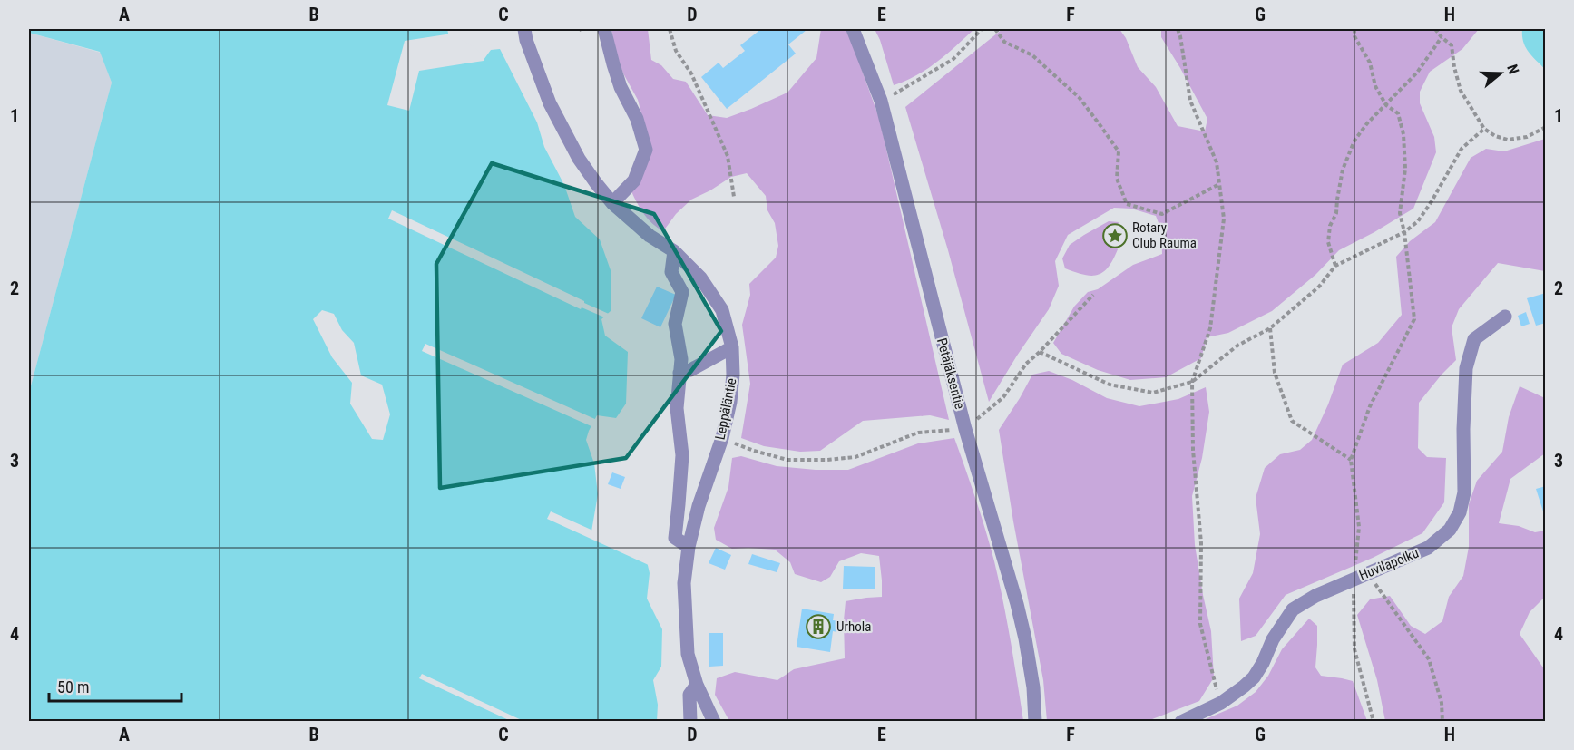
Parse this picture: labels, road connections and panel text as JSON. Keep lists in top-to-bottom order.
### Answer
{
  "streets": {
    "street": ["Petäjäksentie", "Leppäläntie", "Huvilapolku"]
  },
  "places": {
    "place": ["Rotary Club Rauma"],
    "building": ["Urhola"]
  },
  "scale_bar": "50 m",
  "north": "right",
  "grid": {
    "columns": [
      "A",
      "B",
      "C",
      "D",
      "E",
      "F",
      "G",
      "H"
    ],
    "rows": [
      "1",
      "2",
      "3",
      "4"
    ]
  }
}
